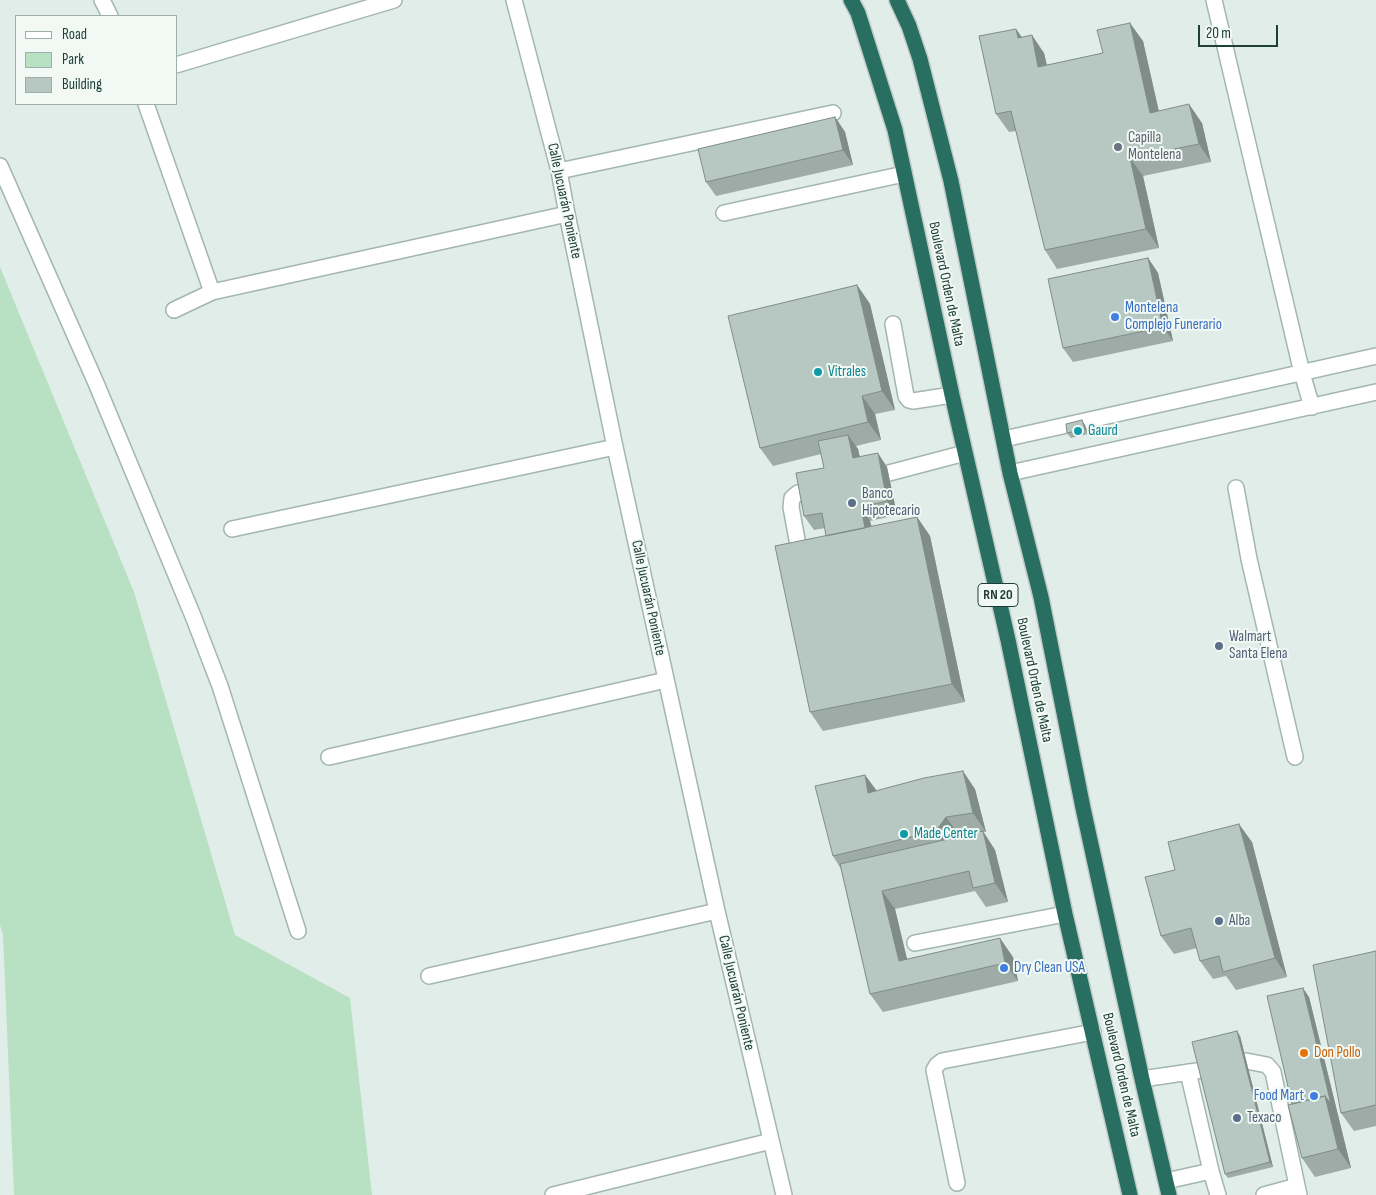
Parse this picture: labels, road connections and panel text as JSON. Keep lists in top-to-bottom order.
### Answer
{
  "streets": {
    "highway": ["Boulevard Orden de Malta", "RN 20"],
    "street": ["Calle Jucuarán Poniente"]
  },
  "places": [
    "Capilla Montelena",
    "Montelena Complejo Funerario",
    "Vitrales",
    "Gaurd",
    "Banco Hipotecario",
    "Walmart Santa Elena",
    "Made Center",
    "Alba",
    "Dry Clean USA",
    "Don Pollo",
    "Food Mart",
    "Texaco"
  ],
  "legend": ["Road", "Park", "Building"],
  "scale_bar": "20 m"
}
